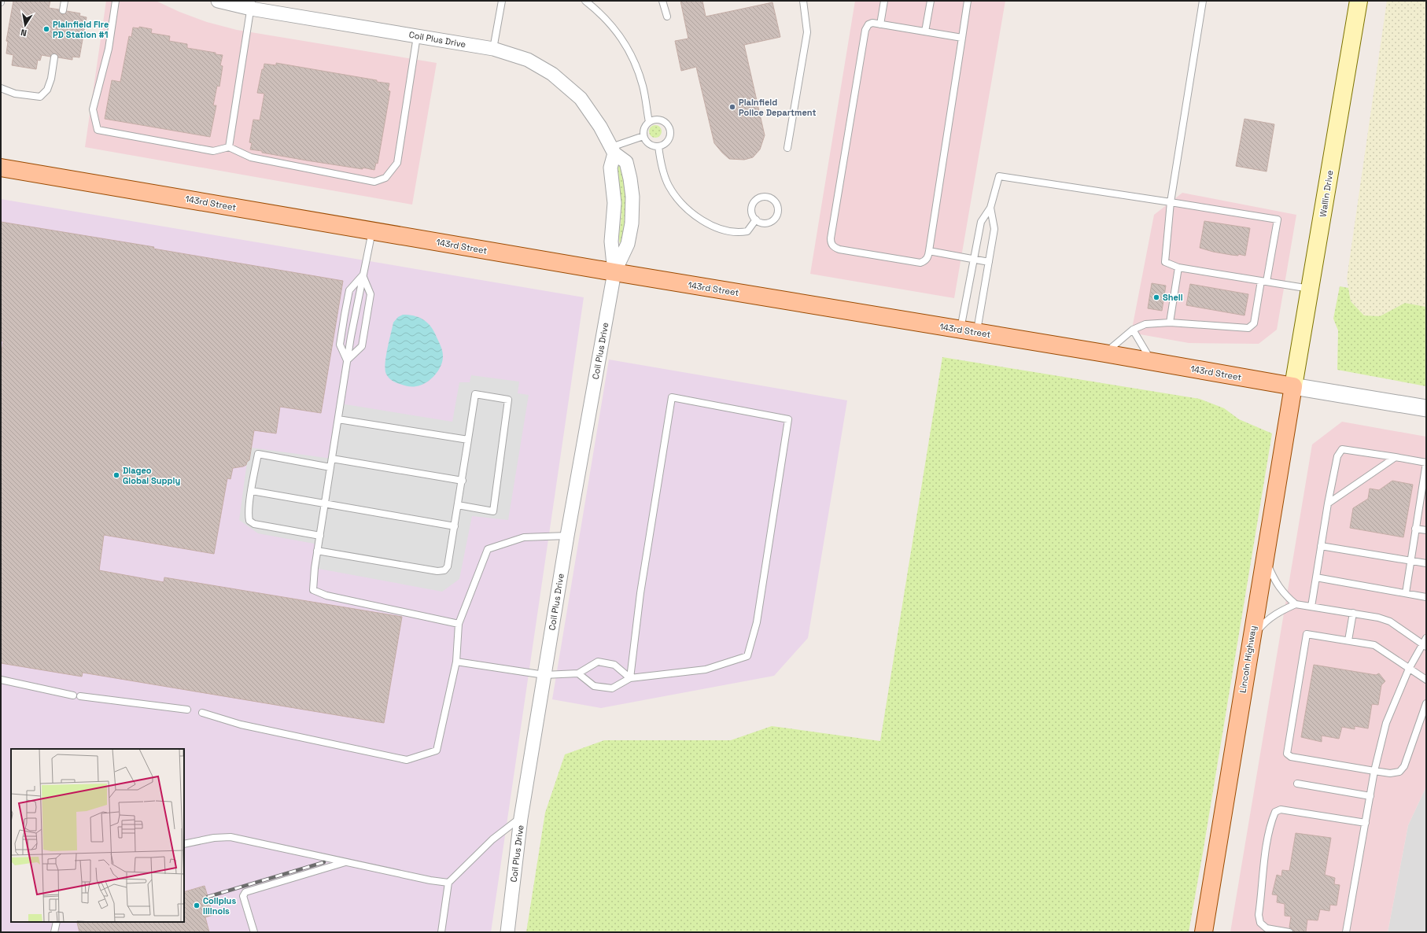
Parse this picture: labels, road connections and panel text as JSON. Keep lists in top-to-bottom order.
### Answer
{
  "streets": {
    "main road": ["Wallin Drive", "143rd Street", "Lincoln Highway"],
    "street": ["Coil Plus Drive"]
  },
  "crossings": [
    ["Coil Plus Drive", "143rd Street"],
    ["Wallin Drive", "143rd Street"],
    ["Wallin Drive", "Lincoln Highway"],
    ["143rd Street", "Lincoln Highway"]
  ],
  "places": [
    "Plainfield Fire PD Station #1",
    "Plainfield Police Department",
    "Shell",
    "Diageo Global Supply",
    "Coilplus Illinois"
  ],
  "north": "bottom"
}
